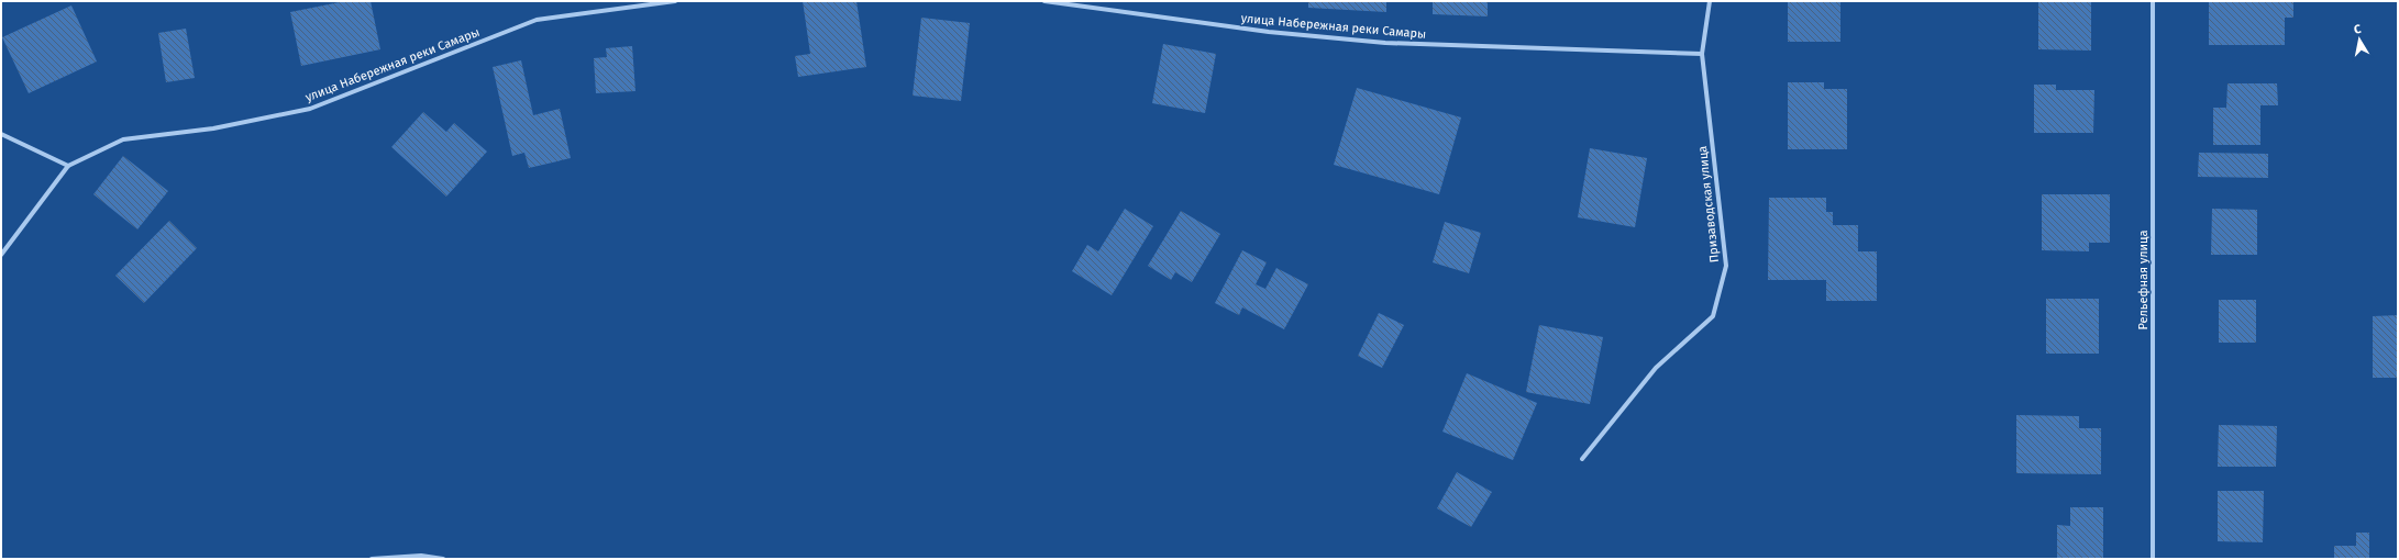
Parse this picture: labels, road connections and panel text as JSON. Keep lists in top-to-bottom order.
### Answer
{
  "streets": {
    "street": ["улица Набережная реки Самары", "Призаводская улица", "Рельефная улица"]
  },
  "crossings": [
    ["улица Набережная реки Самары", "Призаводская улица"]
  ],
  "north": "top"
}
